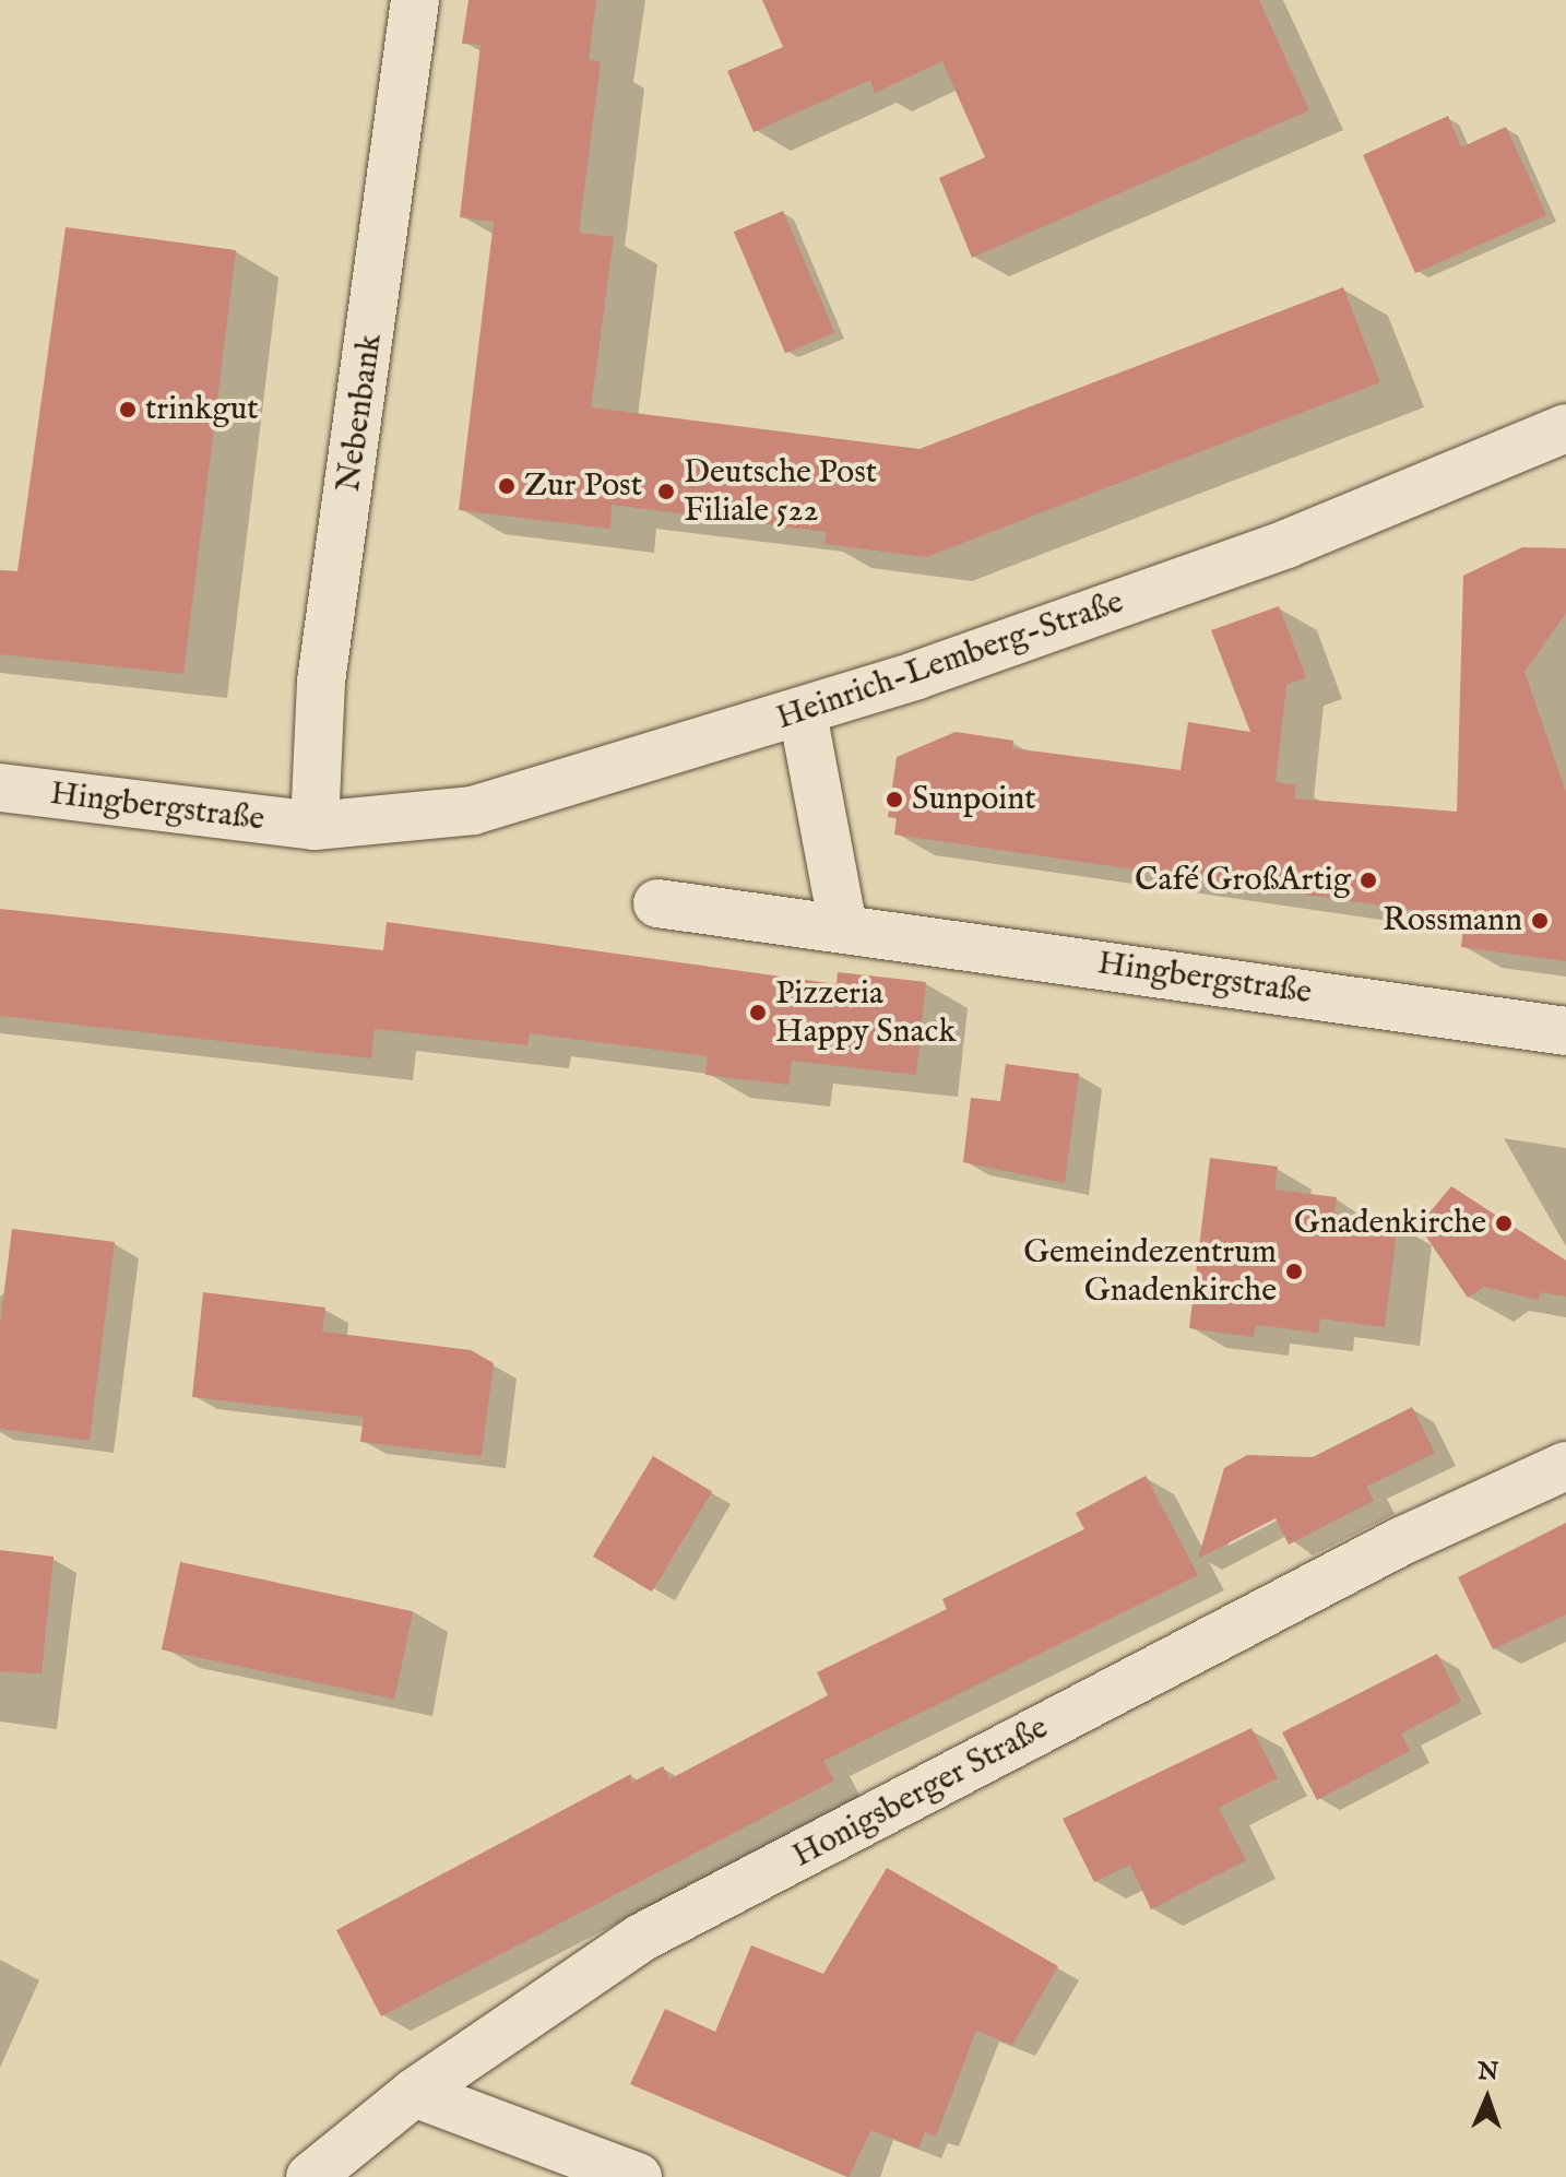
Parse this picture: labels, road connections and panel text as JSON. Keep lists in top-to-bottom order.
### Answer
{
  "streets": {
    "street": [
      "Nebenbank",
      "Heinrich-Lemberg-Straße",
      "Hingbergstraße",
      "Honigsberger Straße"
    ]
  },
  "crossings": [
    ["Nebenbank", "Heinrich-Lemberg-Straße"],
    ["Nebenbank", "Hingbergstraße"],
    ["Heinrich-Lemberg-Straße", "Hingbergstraße"]
  ],
  "places": [
    "trinkgut",
    "Zur Post",
    "Deutsche Post Filiale 522",
    "Sunpoint",
    "Café GroßArtig",
    "Rossmann",
    "Pizzeria Happy Snack",
    "Gnadenkirche",
    "Gemeindezentrum Gnadenkirche"
  ],
  "north": "top"
}
